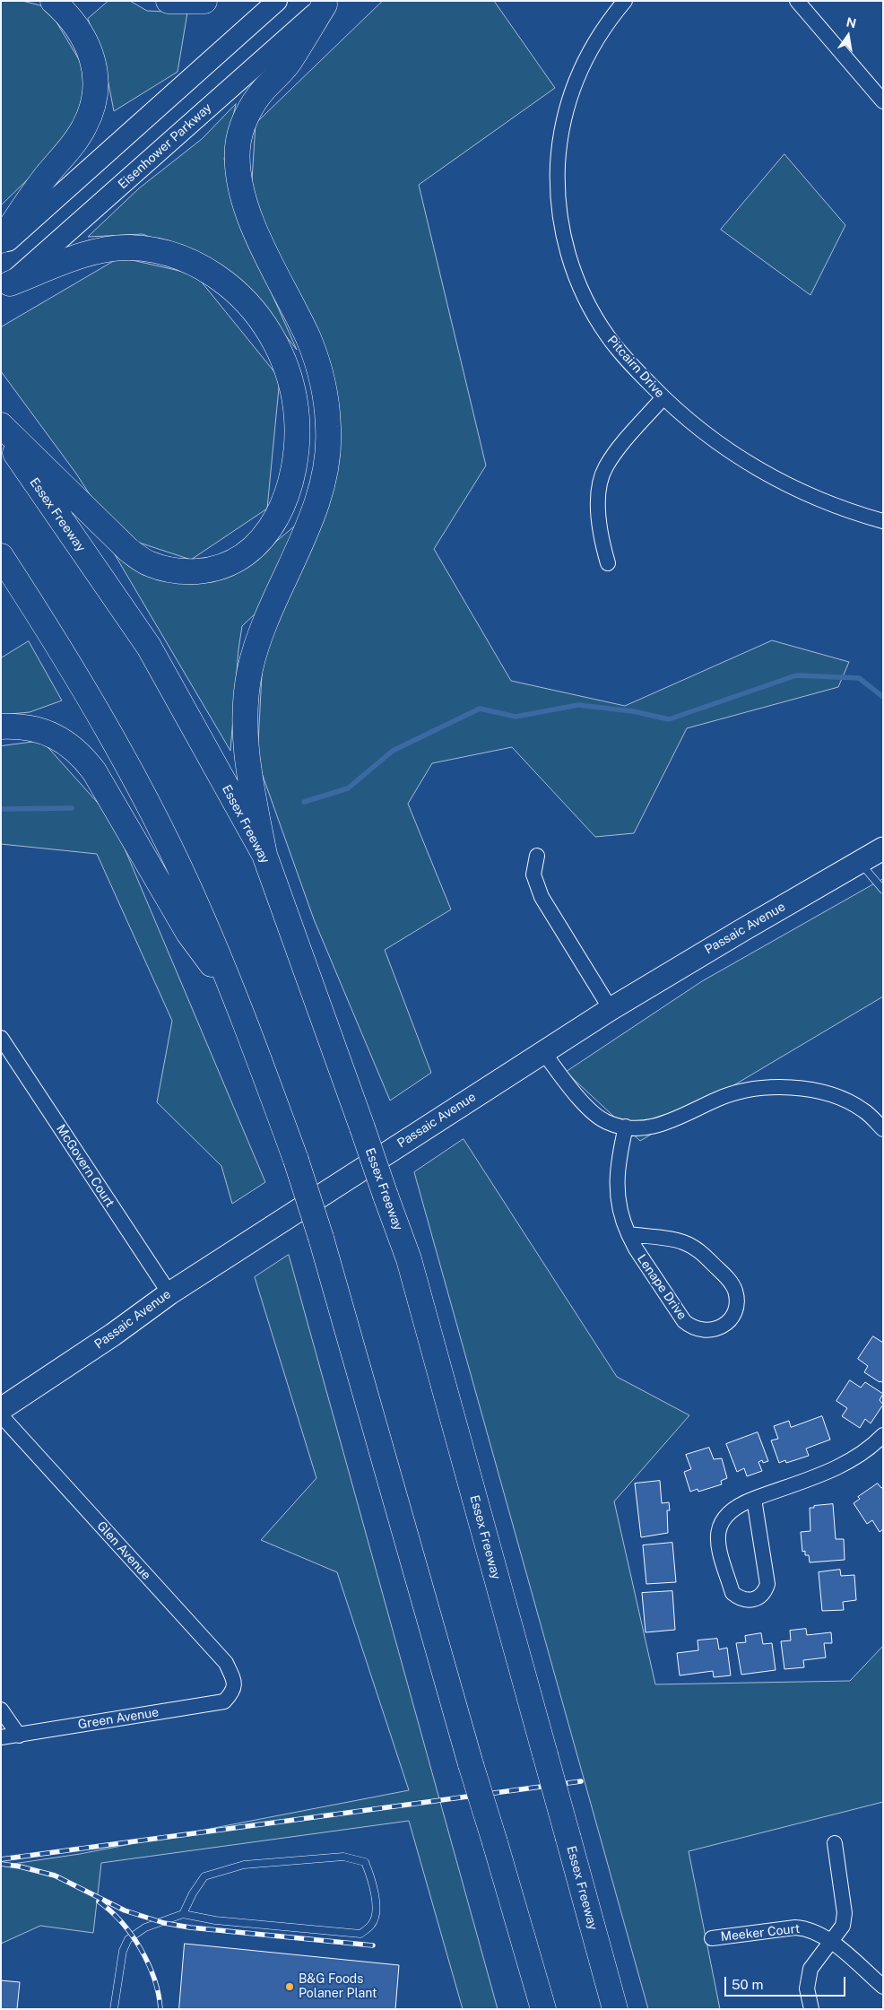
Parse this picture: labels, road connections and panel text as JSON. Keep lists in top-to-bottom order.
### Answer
{
  "streets": {
    "highway": ["Essex Freeway"],
    "main road": ["Passaic Avenue"],
    "street": [
      "Eisenhower Parkway",
      "Pitcairn Drive",
      "McGovern Court",
      "Lenape Drive",
      "Glen Avenue",
      "Green Avenue",
      "Meeker Court"
    ]
  },
  "crossings": [
    ["Passaic Avenue", "McGovern Court"],
    ["Glen Avenue", "Green Avenue"]
  ],
  "places": ["B&G Foods Polaner Plant"],
  "scale_bar": "50 m",
  "north": "top"
}
